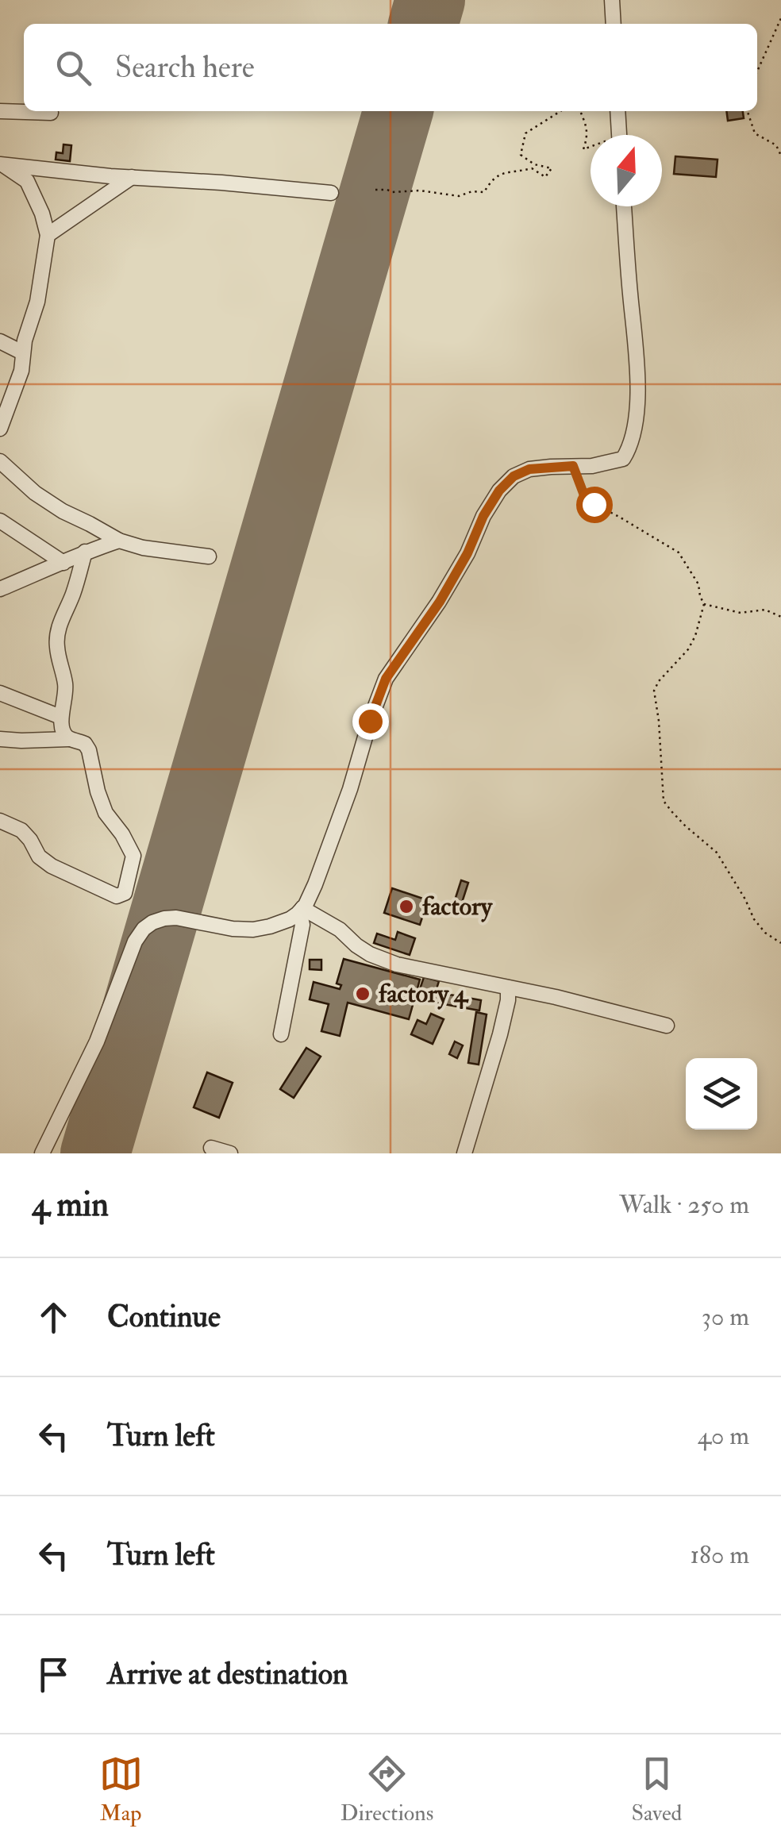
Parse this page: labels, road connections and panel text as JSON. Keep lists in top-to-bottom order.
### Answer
{
  "places": ["factory", "factory 4"],
  "north": "top",
  "page": {
    "search": "Search here",
    "heading": ["4 min", "Walk · 250 m"],
    "list": [
      ["Continue", "30 m"],
      ["Turn left", "40 m"],
      ["Turn left", "180 m"],
      "Arrive at destination"
    ],
    "nav": ["Map", "Directions", "Saved"]
  }
}
